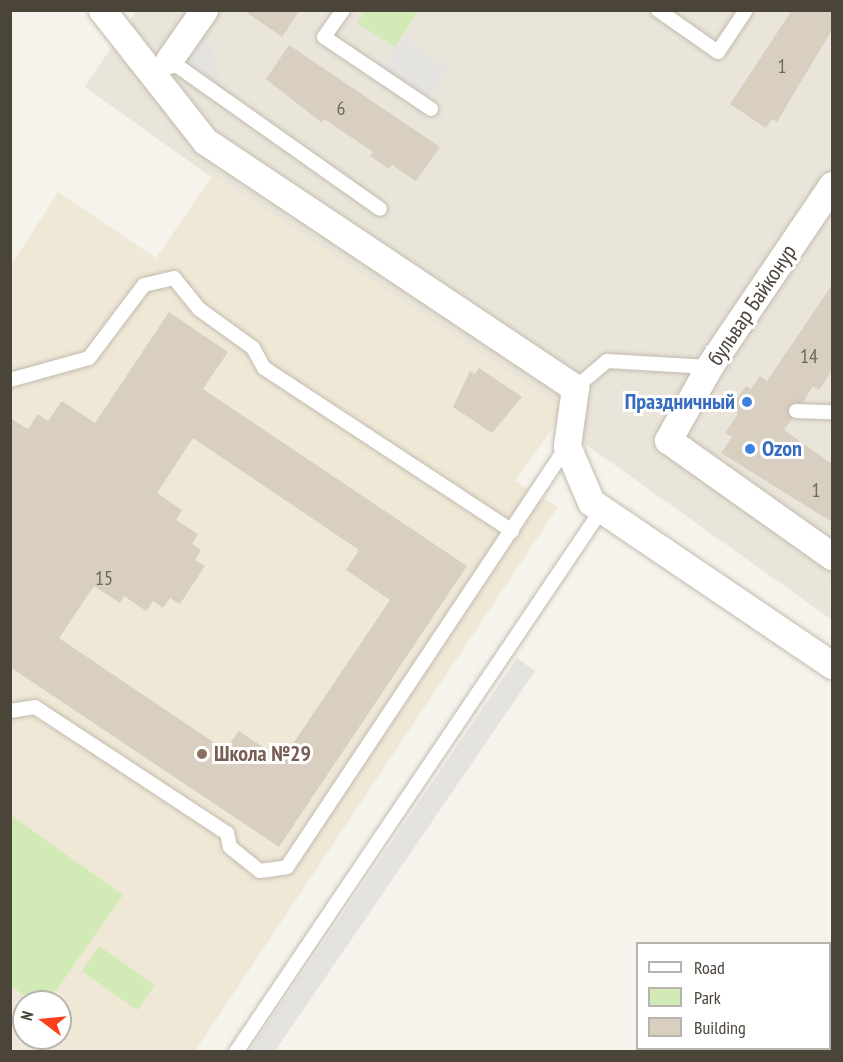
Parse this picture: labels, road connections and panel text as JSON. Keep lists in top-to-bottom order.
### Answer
{
  "streets": {
    "street": ["бульвар Байконур"]
  },
  "places": ["Праздничный", "Ozon", "Школа №29"],
  "house_numbers": [
    "1",
    "6",
    "14",
    "1",
    "15"
  ],
  "legend": ["Road", "Park", "Building"],
  "north": "left"
}
